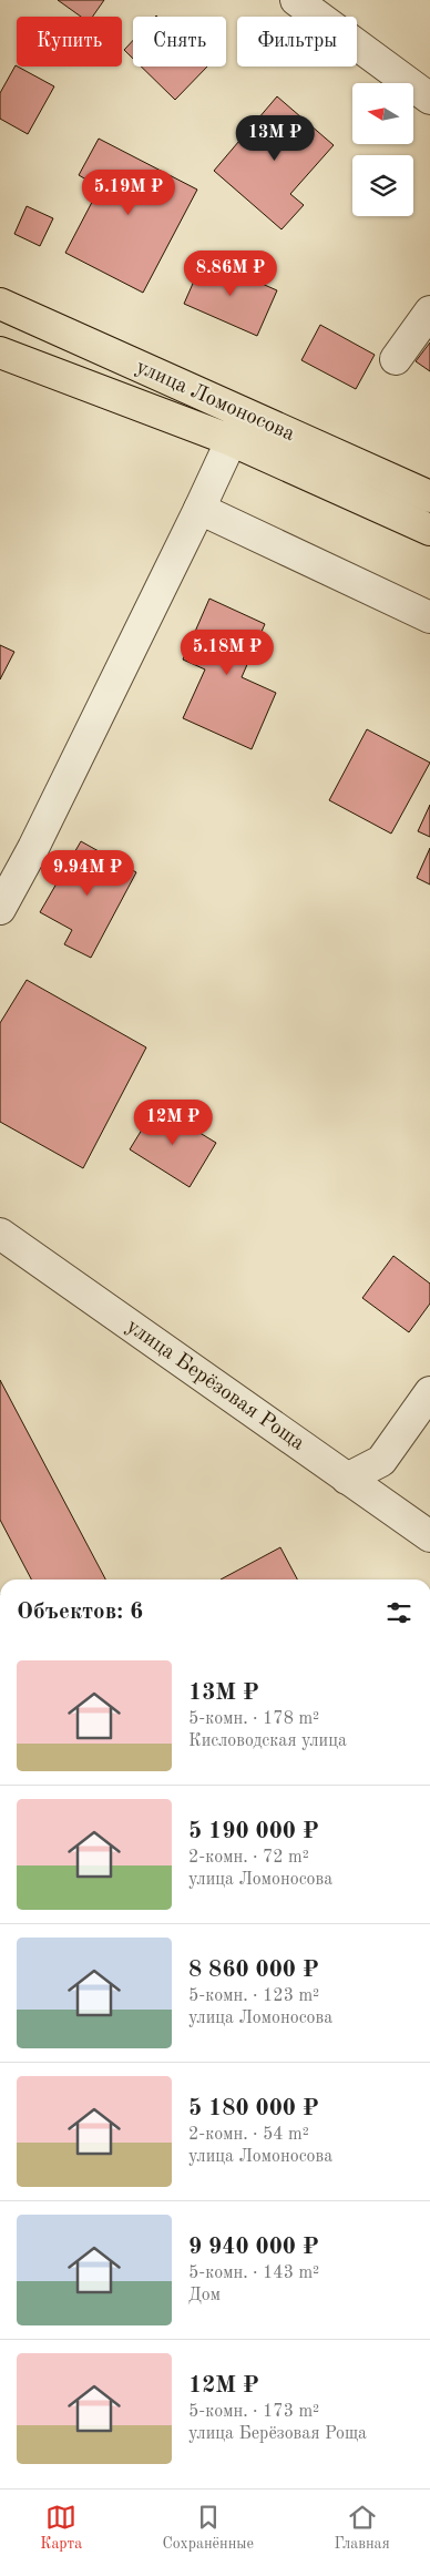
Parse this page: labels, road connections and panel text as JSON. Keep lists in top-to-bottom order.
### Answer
{
  "streets": {
    "main road": ["улица Ломоносова"],
    "street": ["улица Берёзовая Роща"]
  },
  "north": "left",
  "page": {
    "chip": ["Купить", "Снять", "Фильтры"],
    "price": [
      "13M ₽",
      "5.19M ₽",
      "8.86M ₽",
      "5.18M ₽",
      "9.94M ₽",
      "12M ₽"
    ],
    "heading": "Объектов: 6",
    "list": [
      {
        "name": "13M ₽",
        "note": "5-комн. · 178 m² · Кисловодская улица"
      },
      {
        "name": "5 190 000 ₽",
        "note": "2-комн. · 72 m² · улица Ломоносова"
      },
      {
        "name": "8 860 000 ₽",
        "note": "5-комн. · 123 m² · улица Ломоносова"
      },
      {
        "name": "5 180 000 ₽",
        "note": "2-комн. · 54 m² · улица Ломоносова"
      },
      {
        "name": "9 940 000 ₽",
        "note": "5-комн. · 143 m² · Дом"
      },
      {
        "name": "12M ₽",
        "note": "5-комн. · 173 m² · улица Берёзовая Роща"
      }
    ],
    "tabs": ["Карта", "Сохранённые", "Главная"]
  }
}
